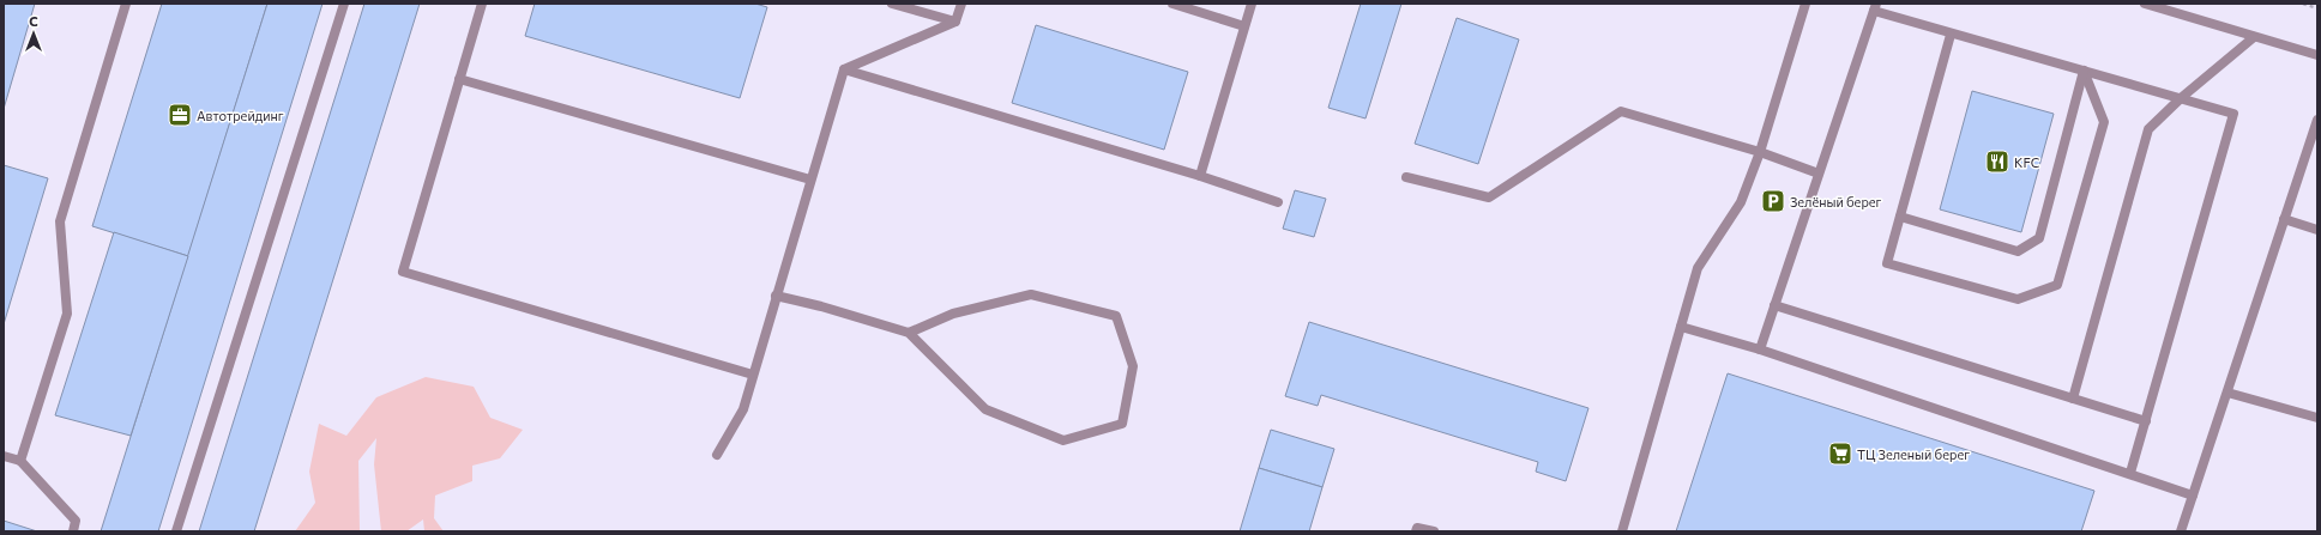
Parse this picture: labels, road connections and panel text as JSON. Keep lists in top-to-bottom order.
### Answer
{
  "places": {
    "office": ["Автотрейдинг"],
    "restaurant": ["KFC"],
    "parking": ["Зелёный берег"],
    "supermarket": ["ТЦ Зеленый берег"]
  },
  "north": "top"
}
